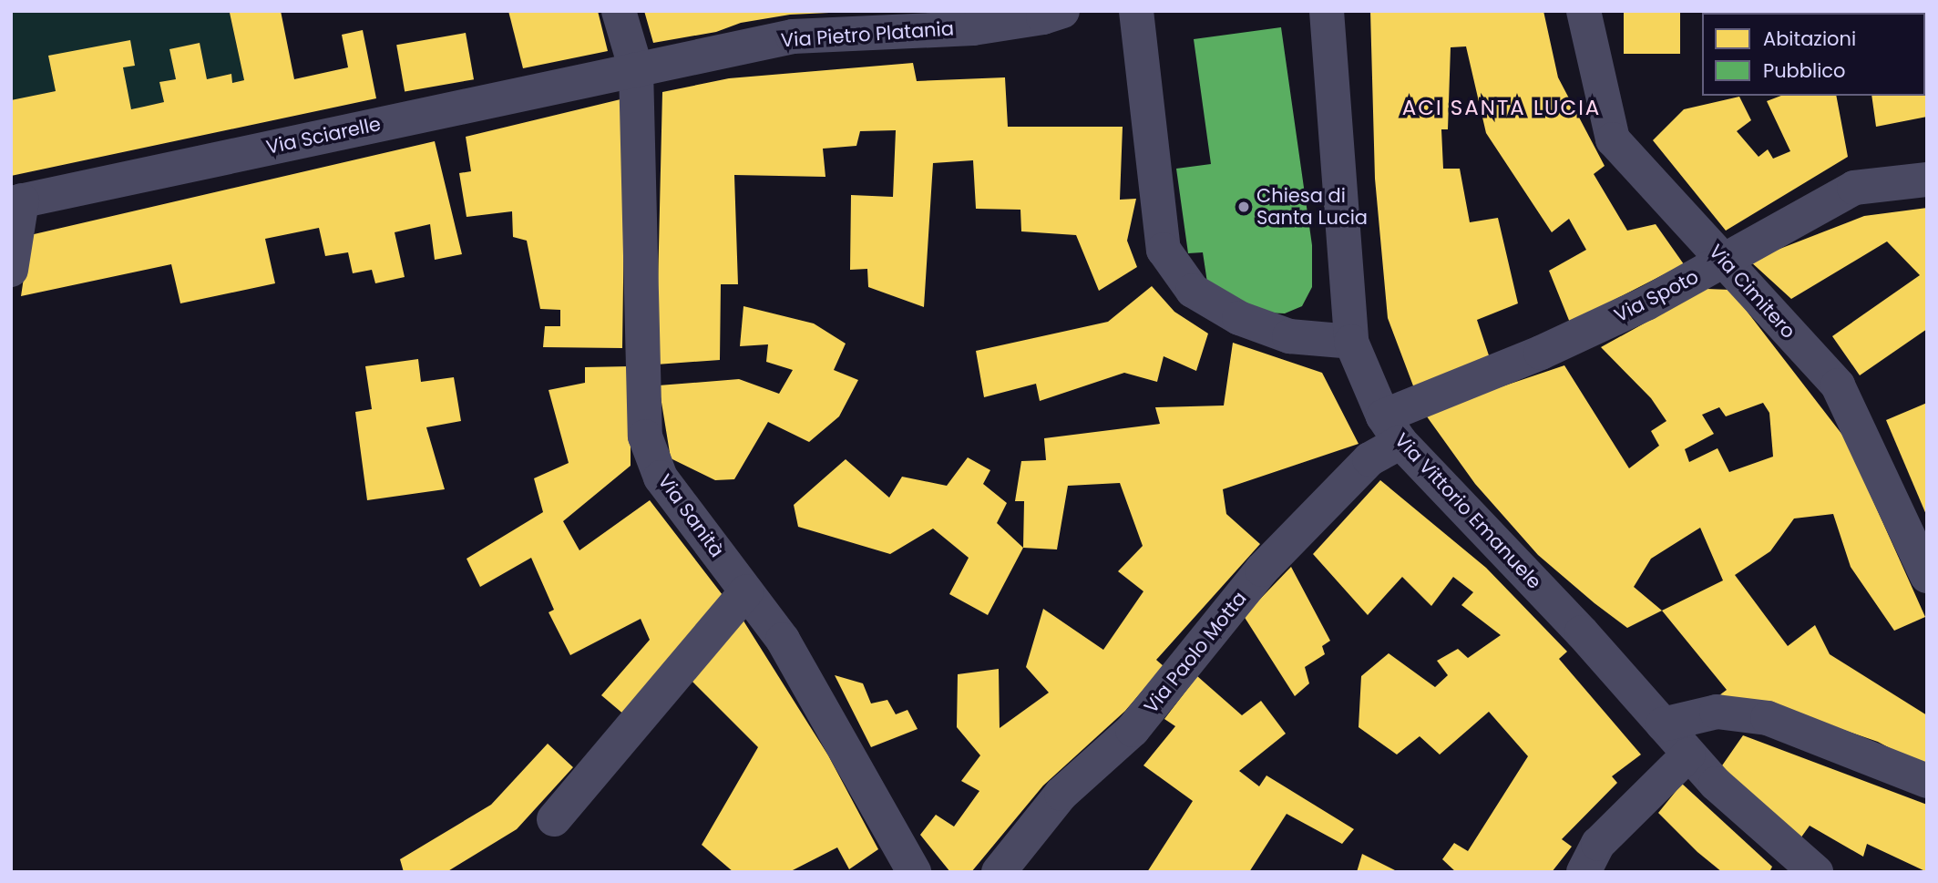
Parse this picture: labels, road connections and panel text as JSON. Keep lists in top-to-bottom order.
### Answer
{
  "streets": {
    "street": [
      "Via Pietro Platania",
      "Via Sciarelle",
      "Via Cimitero",
      "Via Spoto",
      "Via Vittorio Emanuele",
      "Via Sanità",
      "Via Paolo Motta"
    ]
  },
  "crossings": [
    ["Via Pietro Platania", "Via Sciarelle"],
    ["Via Pietro Platania", "Via Sanità"],
    ["Via Sciarelle", "Via Sanità"],
    ["Via Cimitero", "Via Spoto"],
    ["Via Spoto", "Via Vittorio Emanuele"],
    ["Via Spoto", "Via Paolo Motta"],
    ["Via Vittorio Emanuele", "Via Paolo Motta"]
  ],
  "districts": ["ACI SANTA LUCIA"],
  "places": ["Chiesa di Santa Lucia"],
  "legend": ["Abitazioni", "Pubblico"]
}
